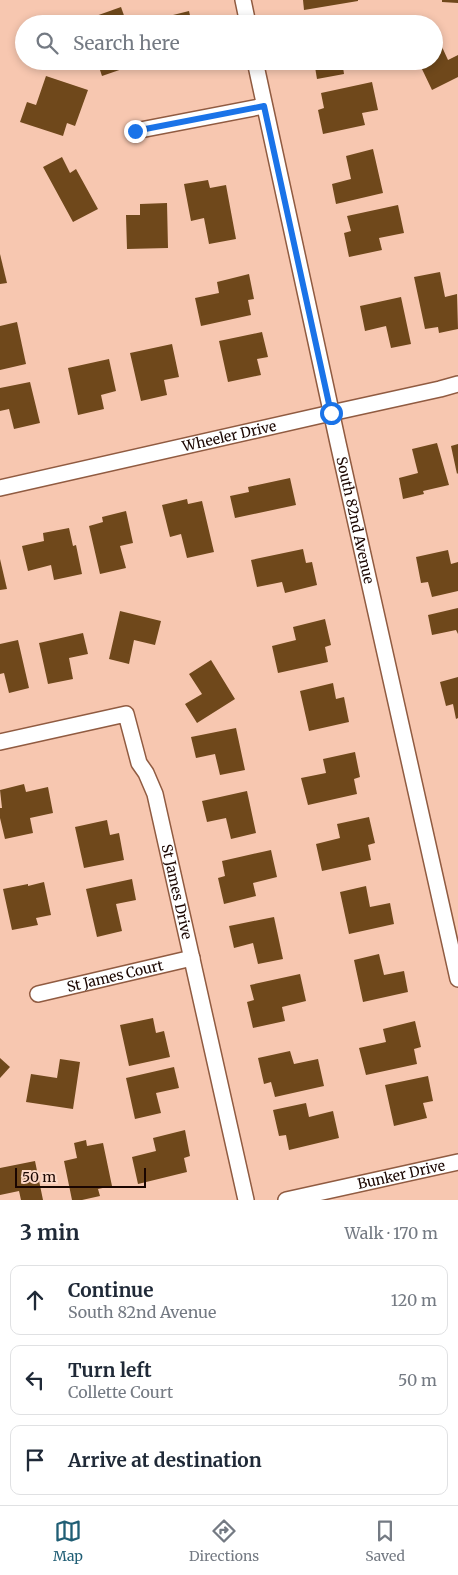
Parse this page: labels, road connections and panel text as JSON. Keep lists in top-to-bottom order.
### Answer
{
  "streets": {
    "street": [
      "Wheeler Drive",
      "South 82nd Avenue",
      "St James Drive",
      "St James Court",
      "Bunker Drive"
    ]
  },
  "crossings": [
    ["Wheeler Drive", "South 82nd Avenue"],
    ["St James Drive", "St James Court"]
  ],
  "scale_bar": "50 m",
  "page": {
    "search": "Search here",
    "scale": "50 m",
    "heading": ["3 min", "Walk · 170 m"],
    "list": [
      ["Continue", "South 82nd Avenue", "120 m"],
      ["Turn left", "Collette Court", "50 m"],
      "Arrive at destination"
    ],
    "nav": ["Map", "Directions", "Saved"]
  }
}
